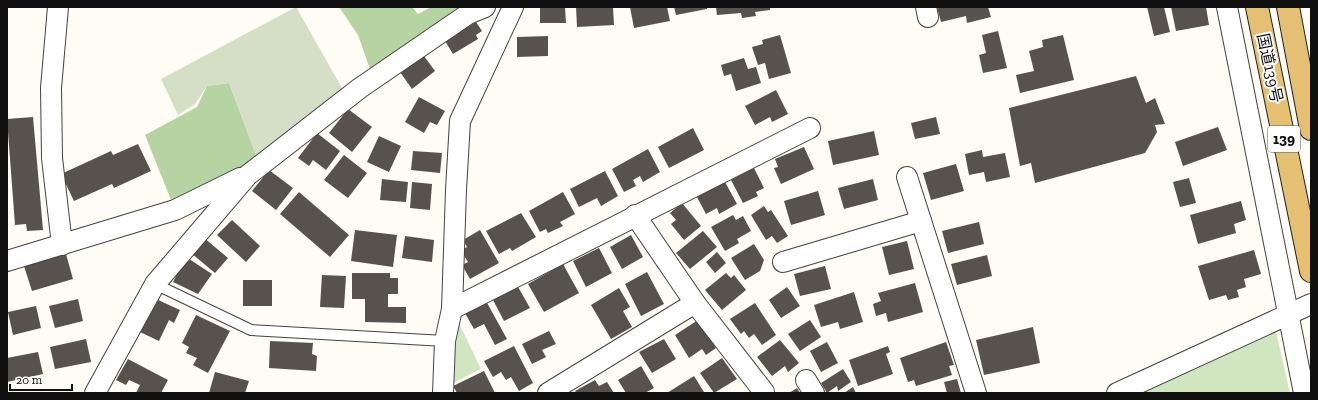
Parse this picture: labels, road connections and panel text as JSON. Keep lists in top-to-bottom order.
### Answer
{
  "streets": {
    "highway": ["国道139号", "139"]
  },
  "scale_bar": "20 m"
}
